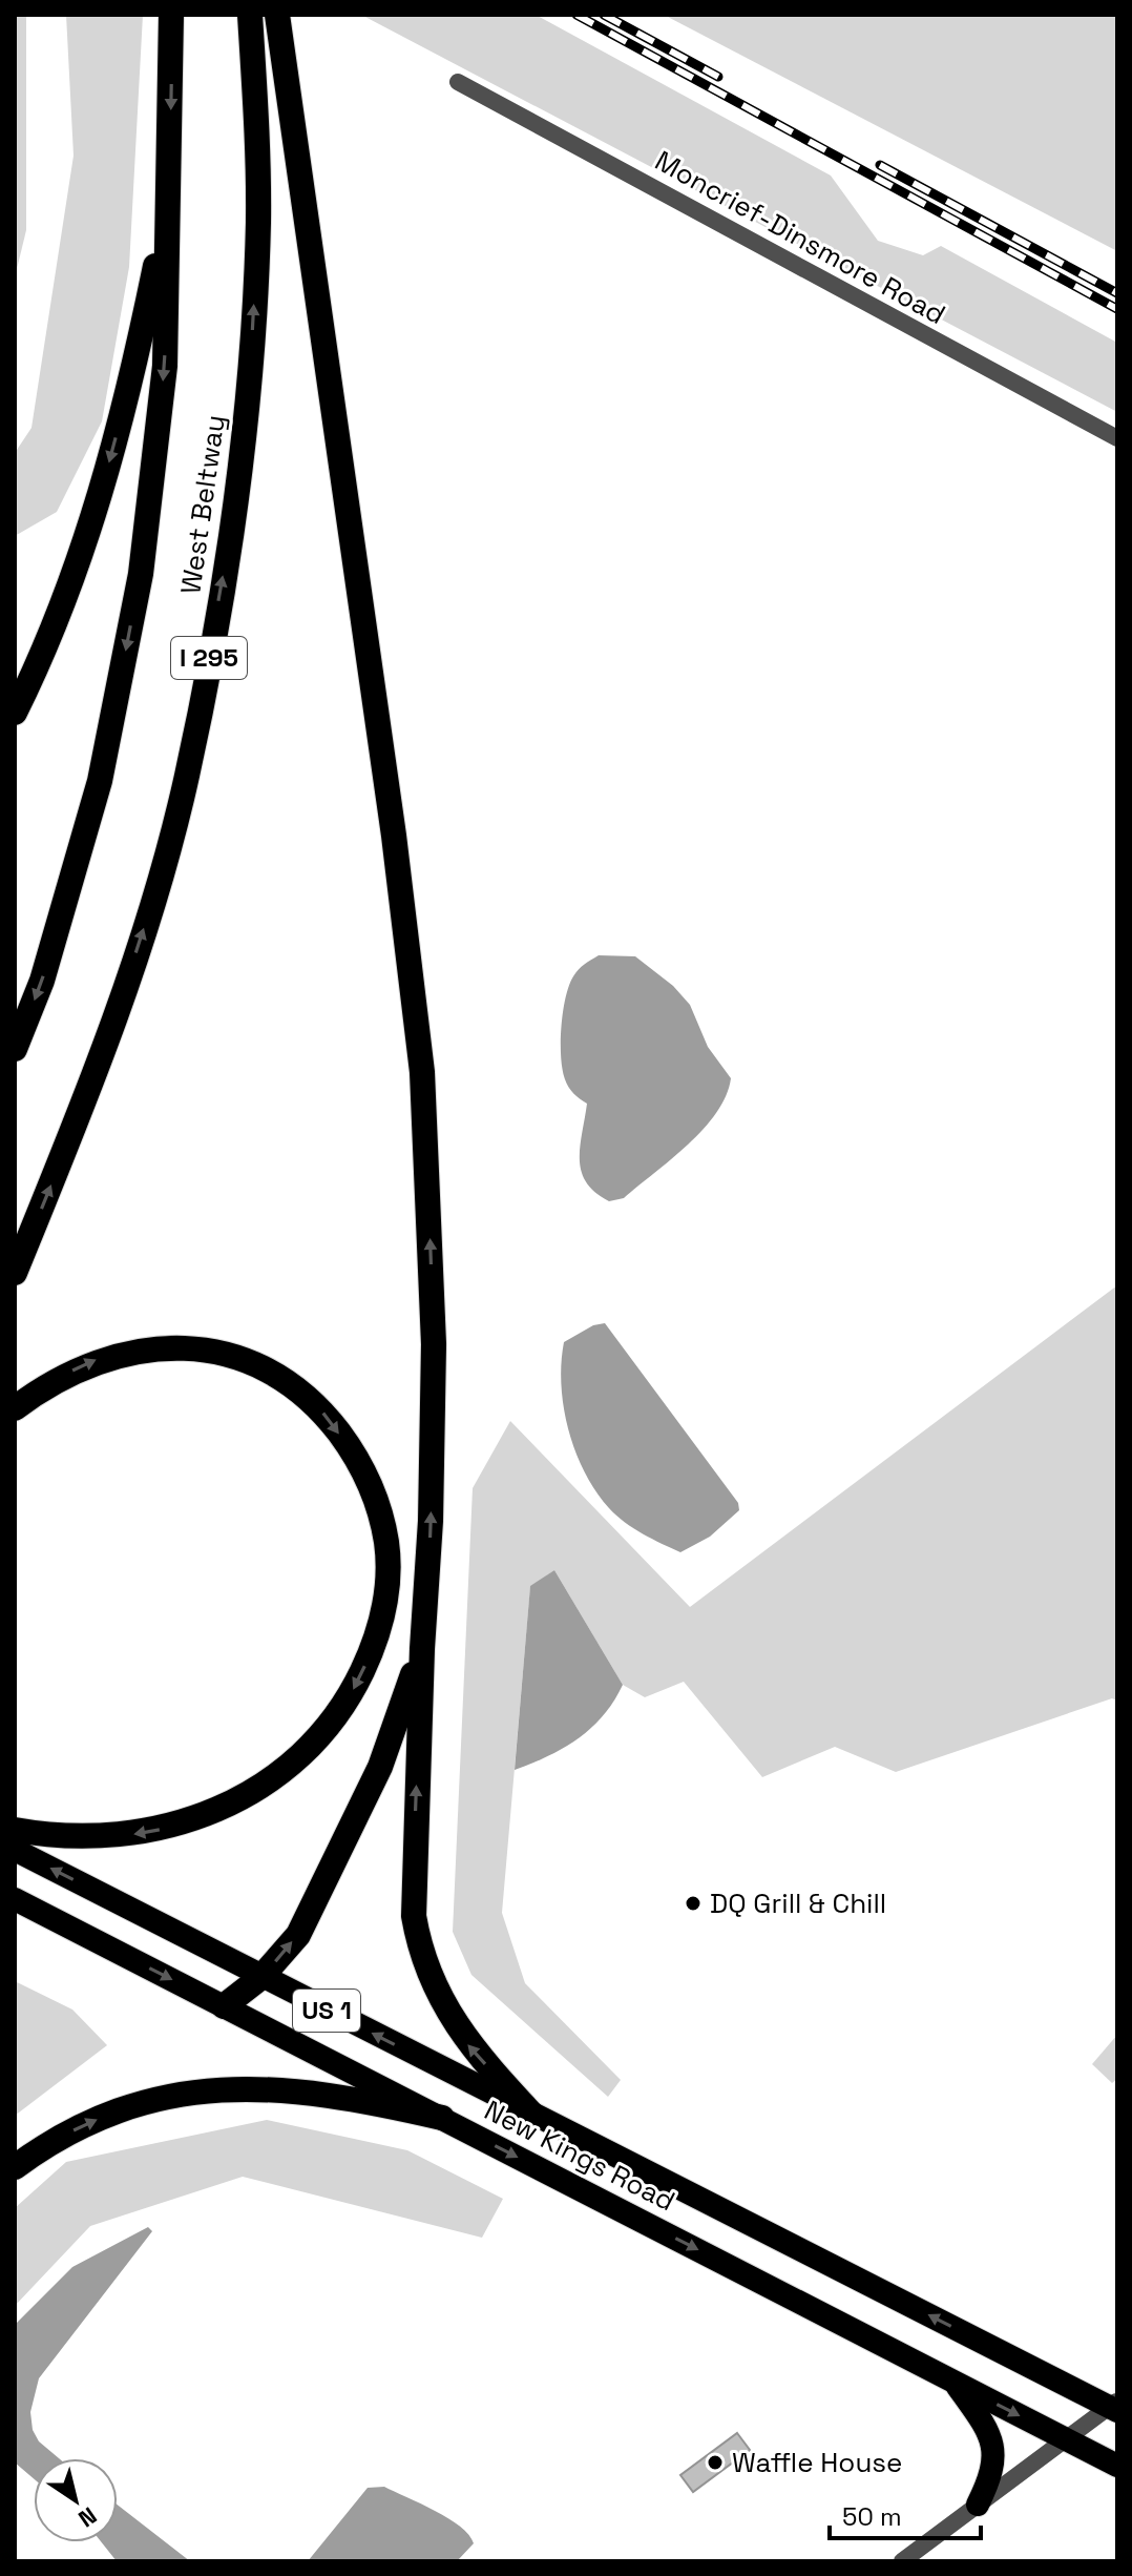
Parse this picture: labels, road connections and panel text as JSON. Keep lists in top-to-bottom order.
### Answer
{
  "streets": {
    "highway": [
      "West Beltway",
      "I 295",
      "US 1",
      "New Kings Road"
    ],
    "street": ["Moncrief-Dinsmore Road"]
  },
  "places": ["DQ Grill & Chill", "Waffle House"],
  "scale_bar": "50 m",
  "north": "bottom right"
}
